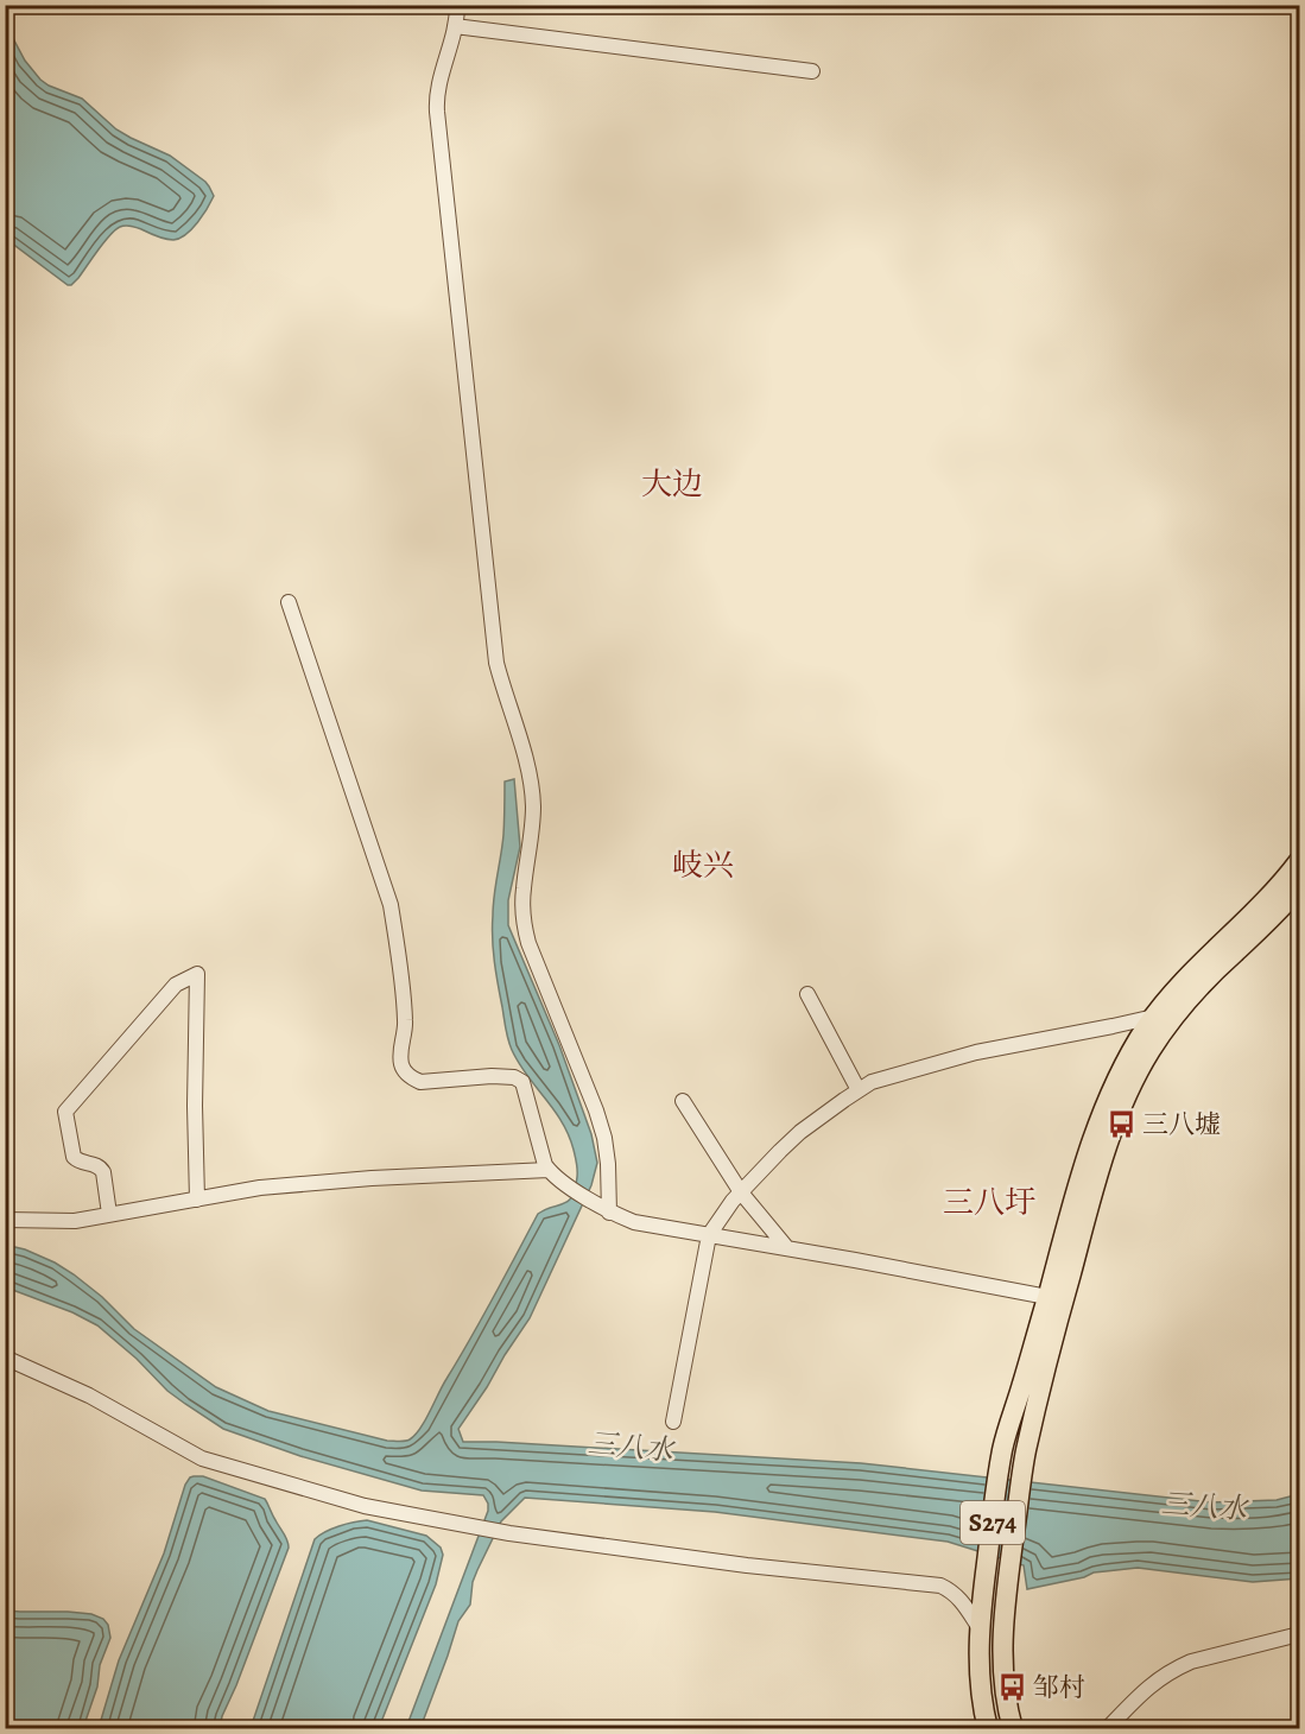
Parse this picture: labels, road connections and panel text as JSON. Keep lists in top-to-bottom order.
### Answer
{
  "streets": {
    "main road": ["S274"]
  },
  "districts": ["大边", "岐兴", "三八圩"],
  "water": ["三八水"],
  "places": {
    "bus stop": ["三八墟", "邹村"]
  }
}
